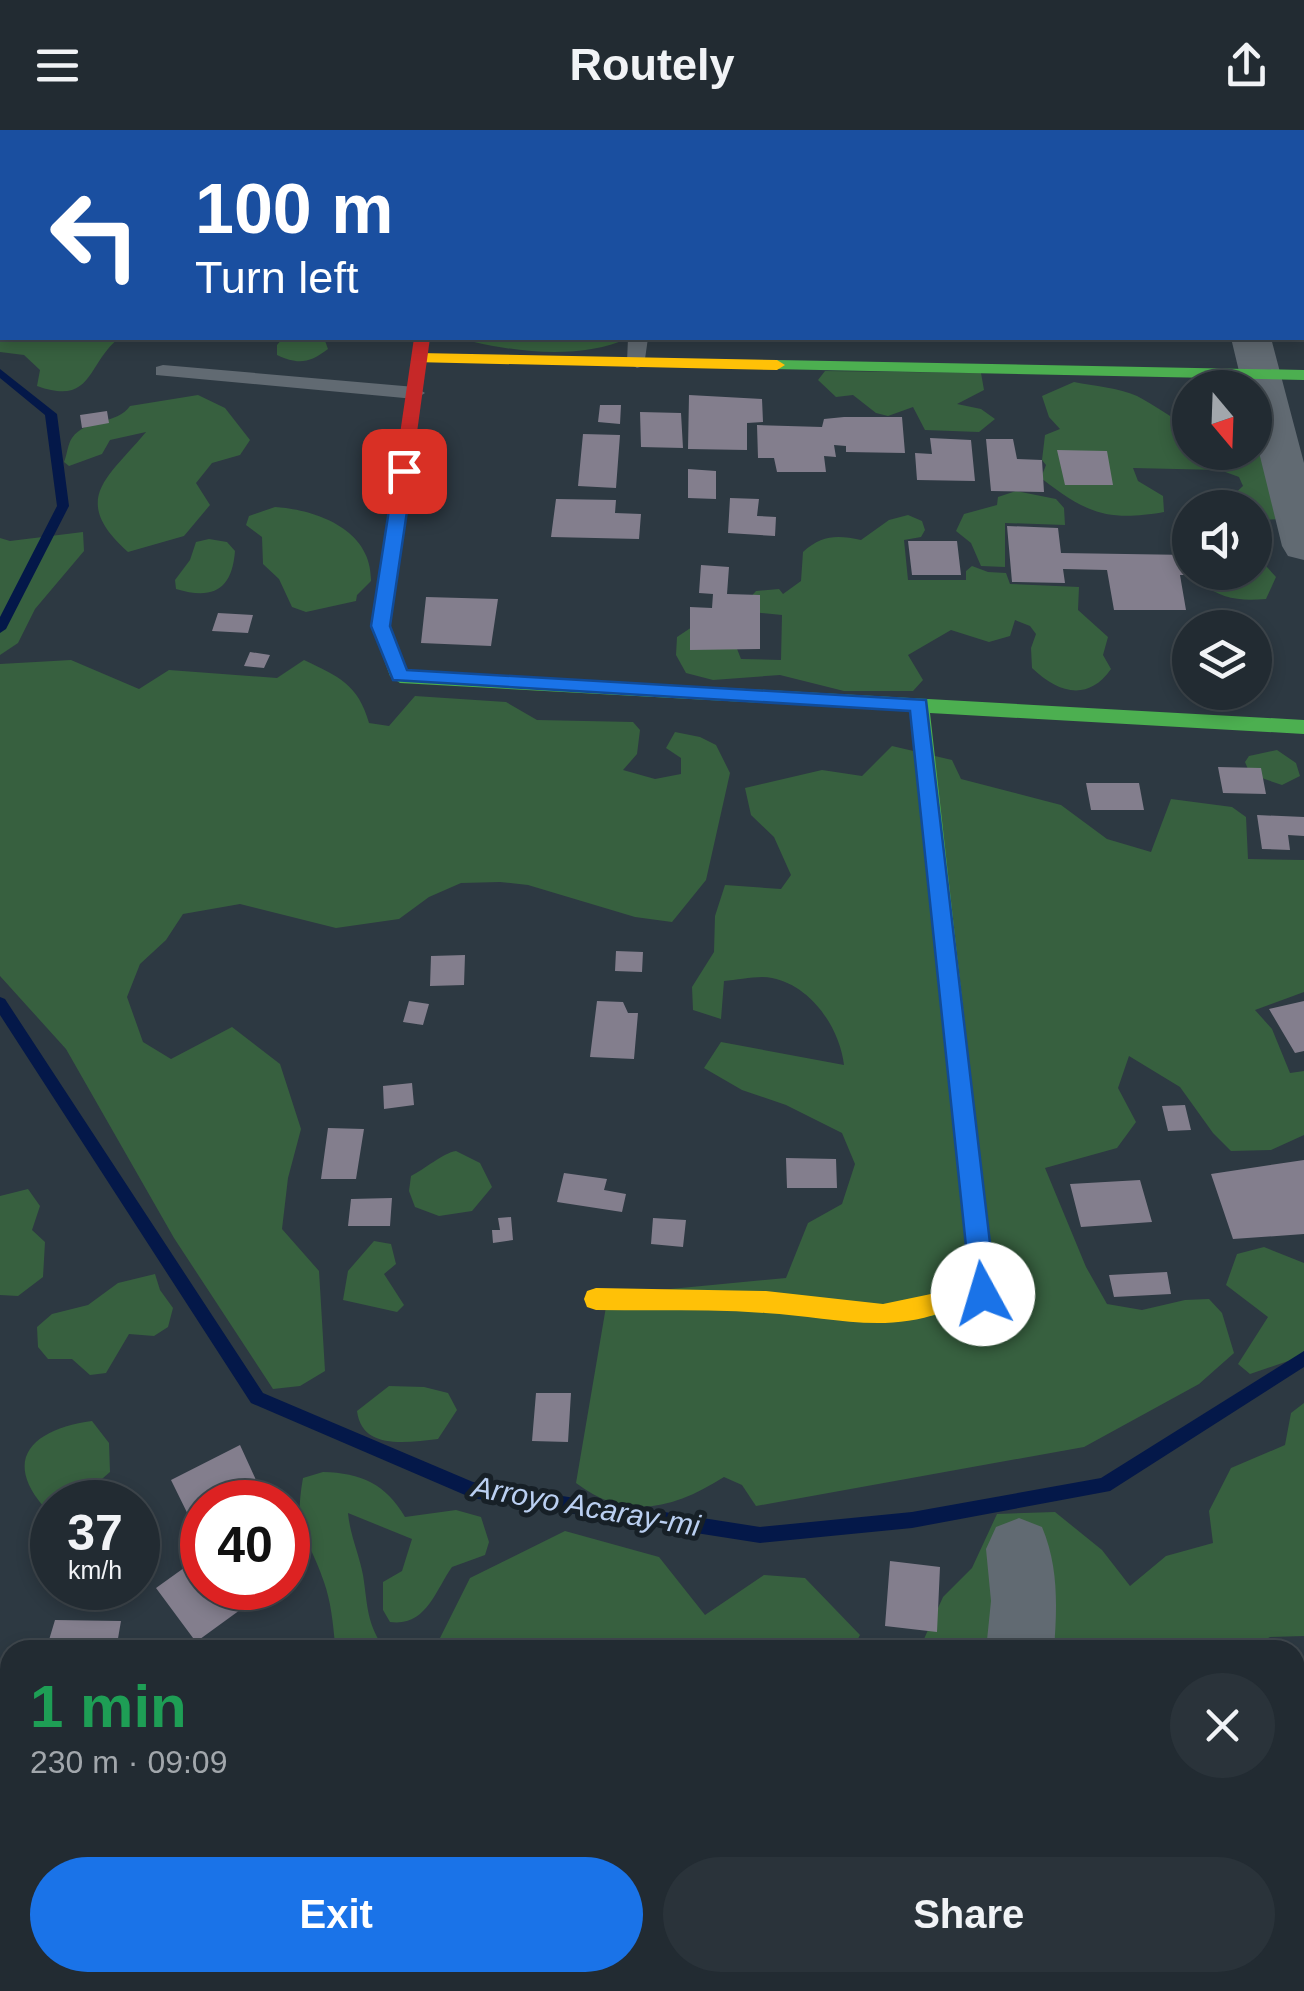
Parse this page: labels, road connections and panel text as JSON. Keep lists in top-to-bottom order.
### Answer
{
  "water": ["Arroyo Acaray-mi"],
  "north": "bottom",
  "page": {
    "header": "Routely",
    "turn": ["100 m", "Turn left"],
    "speed": "37 km/h",
    "limit": "40",
    "heading": ["1 min", "230 m · 09:09"],
    "buttons": ["Exit", "Share"]
  }
}
